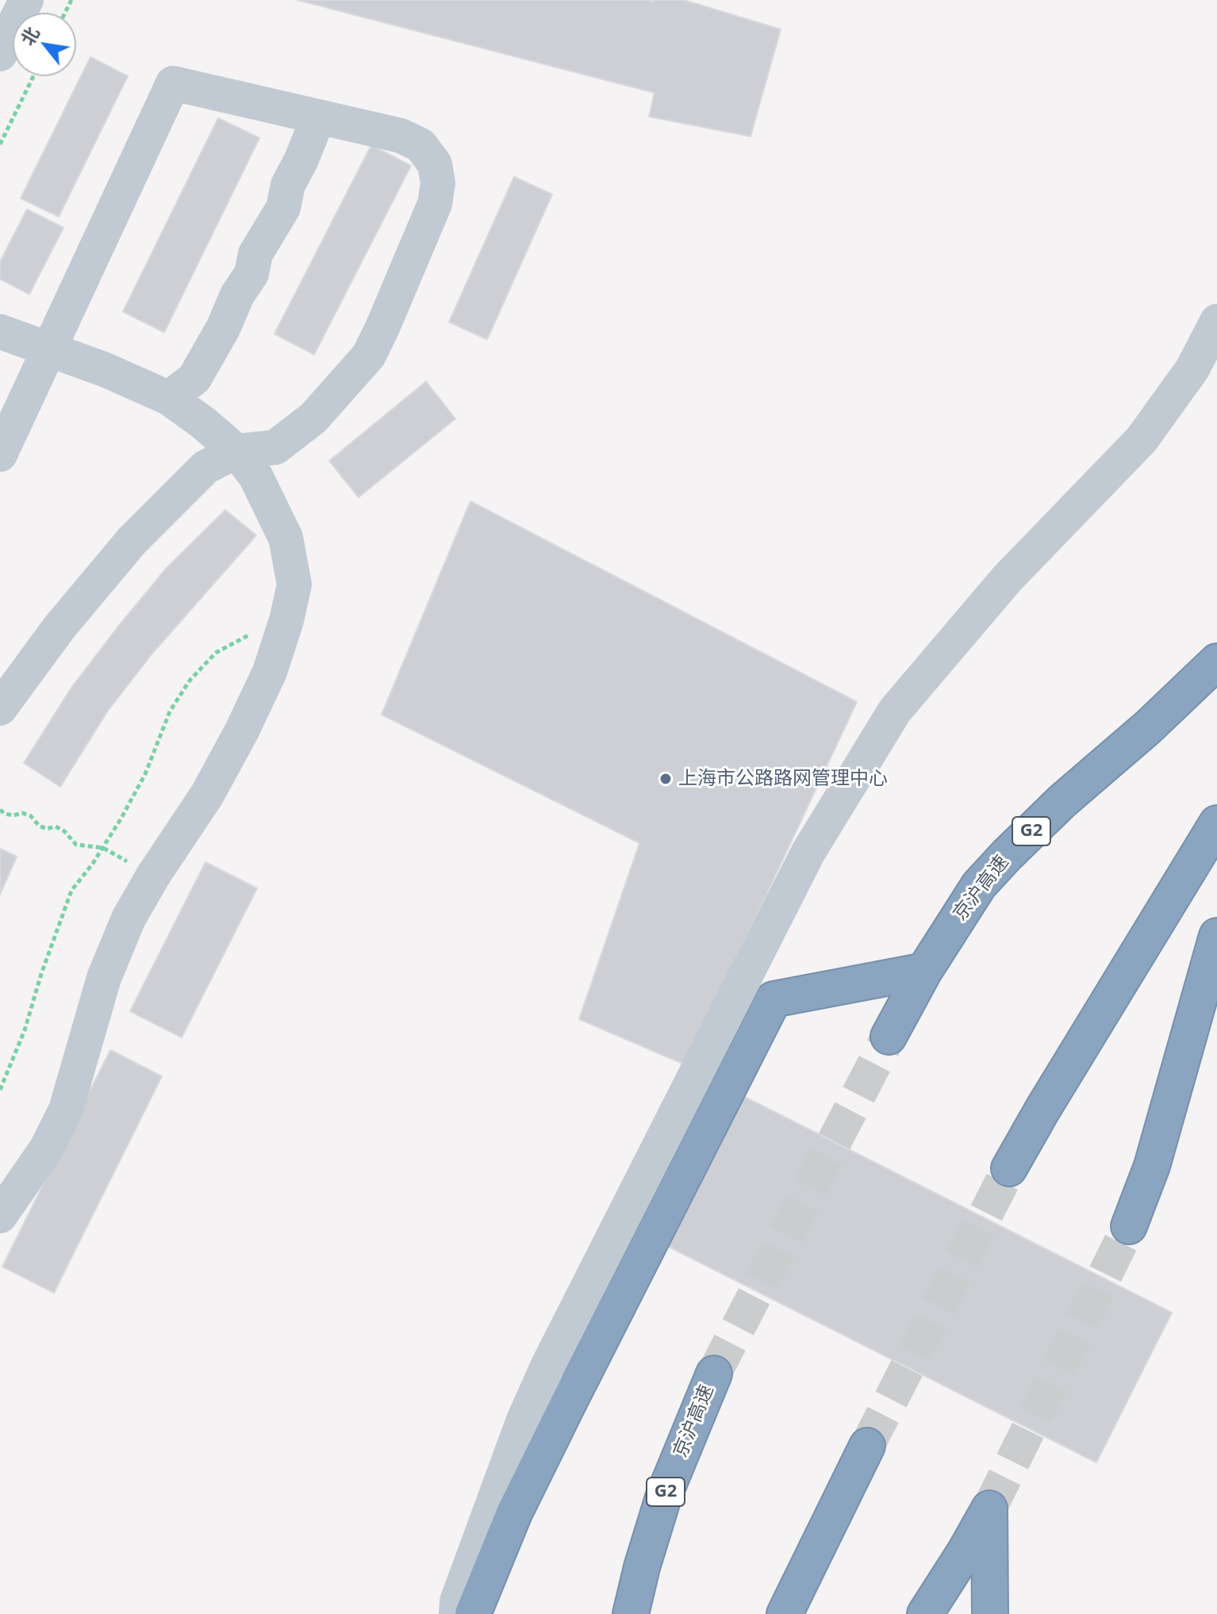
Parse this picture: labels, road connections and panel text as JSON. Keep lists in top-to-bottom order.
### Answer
{
  "streets": {
    "highway": ["G2", "京沪高速"]
  },
  "places": ["上海市公路路网管理中心"],
  "north": "top left"
}
